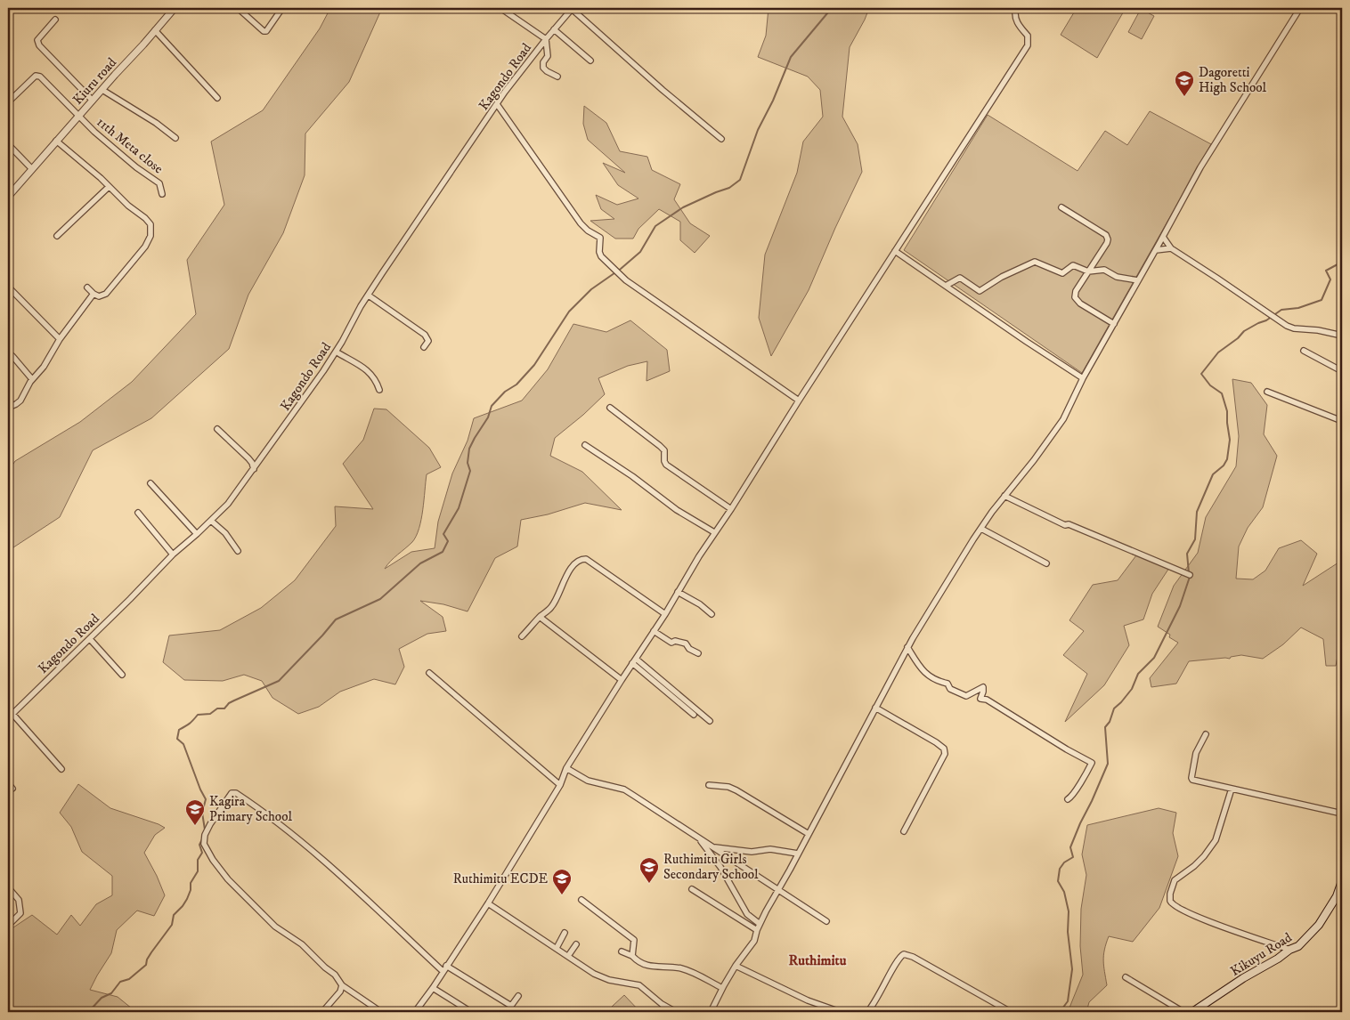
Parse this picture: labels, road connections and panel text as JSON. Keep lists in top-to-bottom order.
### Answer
{
  "streets": {
    "main road": ["Kikuyu Road"],
    "street": ["Kagondo Road", "Kiuru road", "11th Meta close"]
  },
  "crossings": [
    ["Kiuru road", "11th Meta close"]
  ],
  "districts": ["Ruthimitu"],
  "places": {
    "school or university": [
      "Dagoretti High School",
      "Kagira Primary School",
      "Ruthimitu Girls Secondary School",
      "Ruthimitu ECDE"
    ]
  }
}
